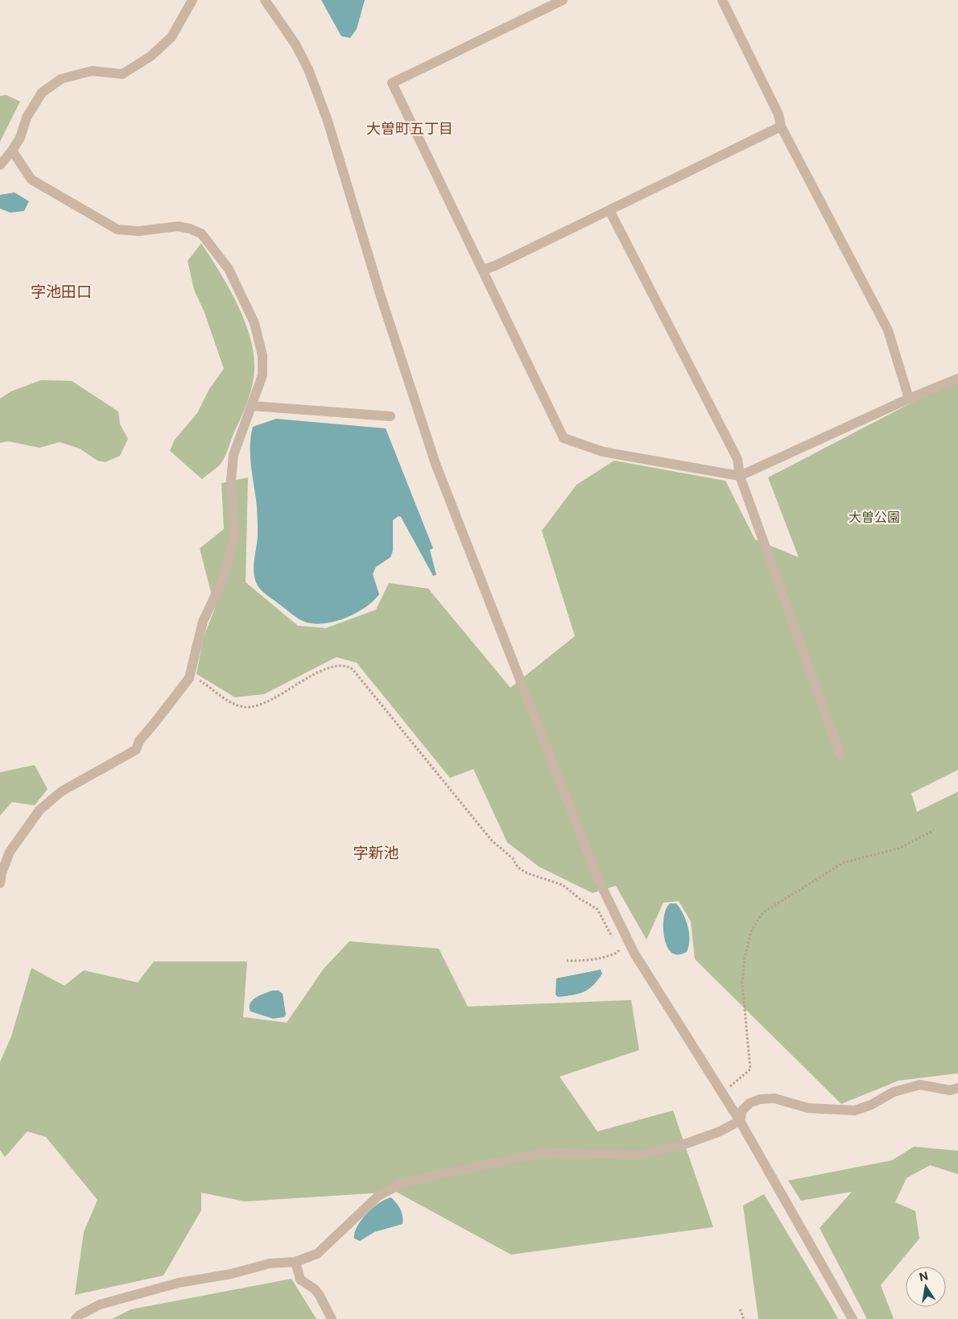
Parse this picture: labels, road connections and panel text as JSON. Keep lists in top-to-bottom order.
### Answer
{
  "districts": ["大曽町五丁目", "字池田口", "字新池"],
  "parks": ["大曽公園"],
  "north": "top"
}
